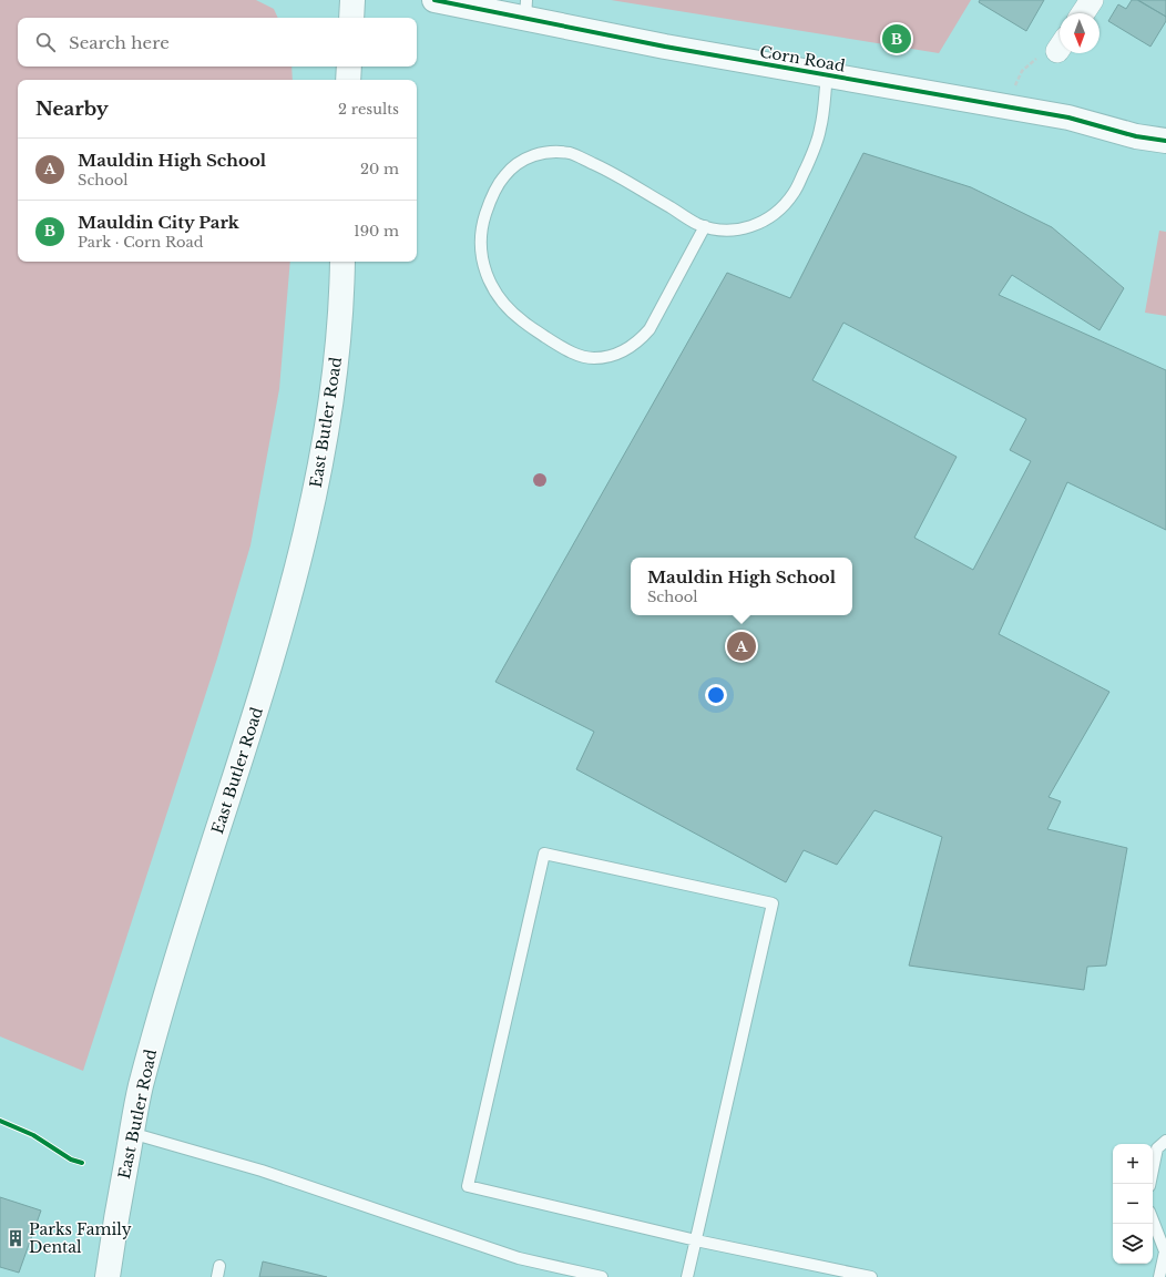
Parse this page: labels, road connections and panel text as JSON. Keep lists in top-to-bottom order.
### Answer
{
  "streets": {
    "main road": ["Corn Road", "East Butler Road"]
  },
  "places": {
    "building": ["Parks Family Dental"]
  },
  "north": "bottom",
  "page": {
    "search": "Search here",
    "pins": ["B", "A"],
    "heading": ["Nearby", "2 results"],
    "list": [
      {
        "mark": "A",
        "name": "Mauldin High School",
        "note": "School",
        "value": "20 m"
      },
      {
        "mark": "B",
        "name": "Mauldin City Park",
        "note": "Park · Corn Road",
        "value": "190 m"
      }
    ],
    "popup": ["Mauldin High School", "School"],
    "map_buttons": ["+", "−"]
  }
}
